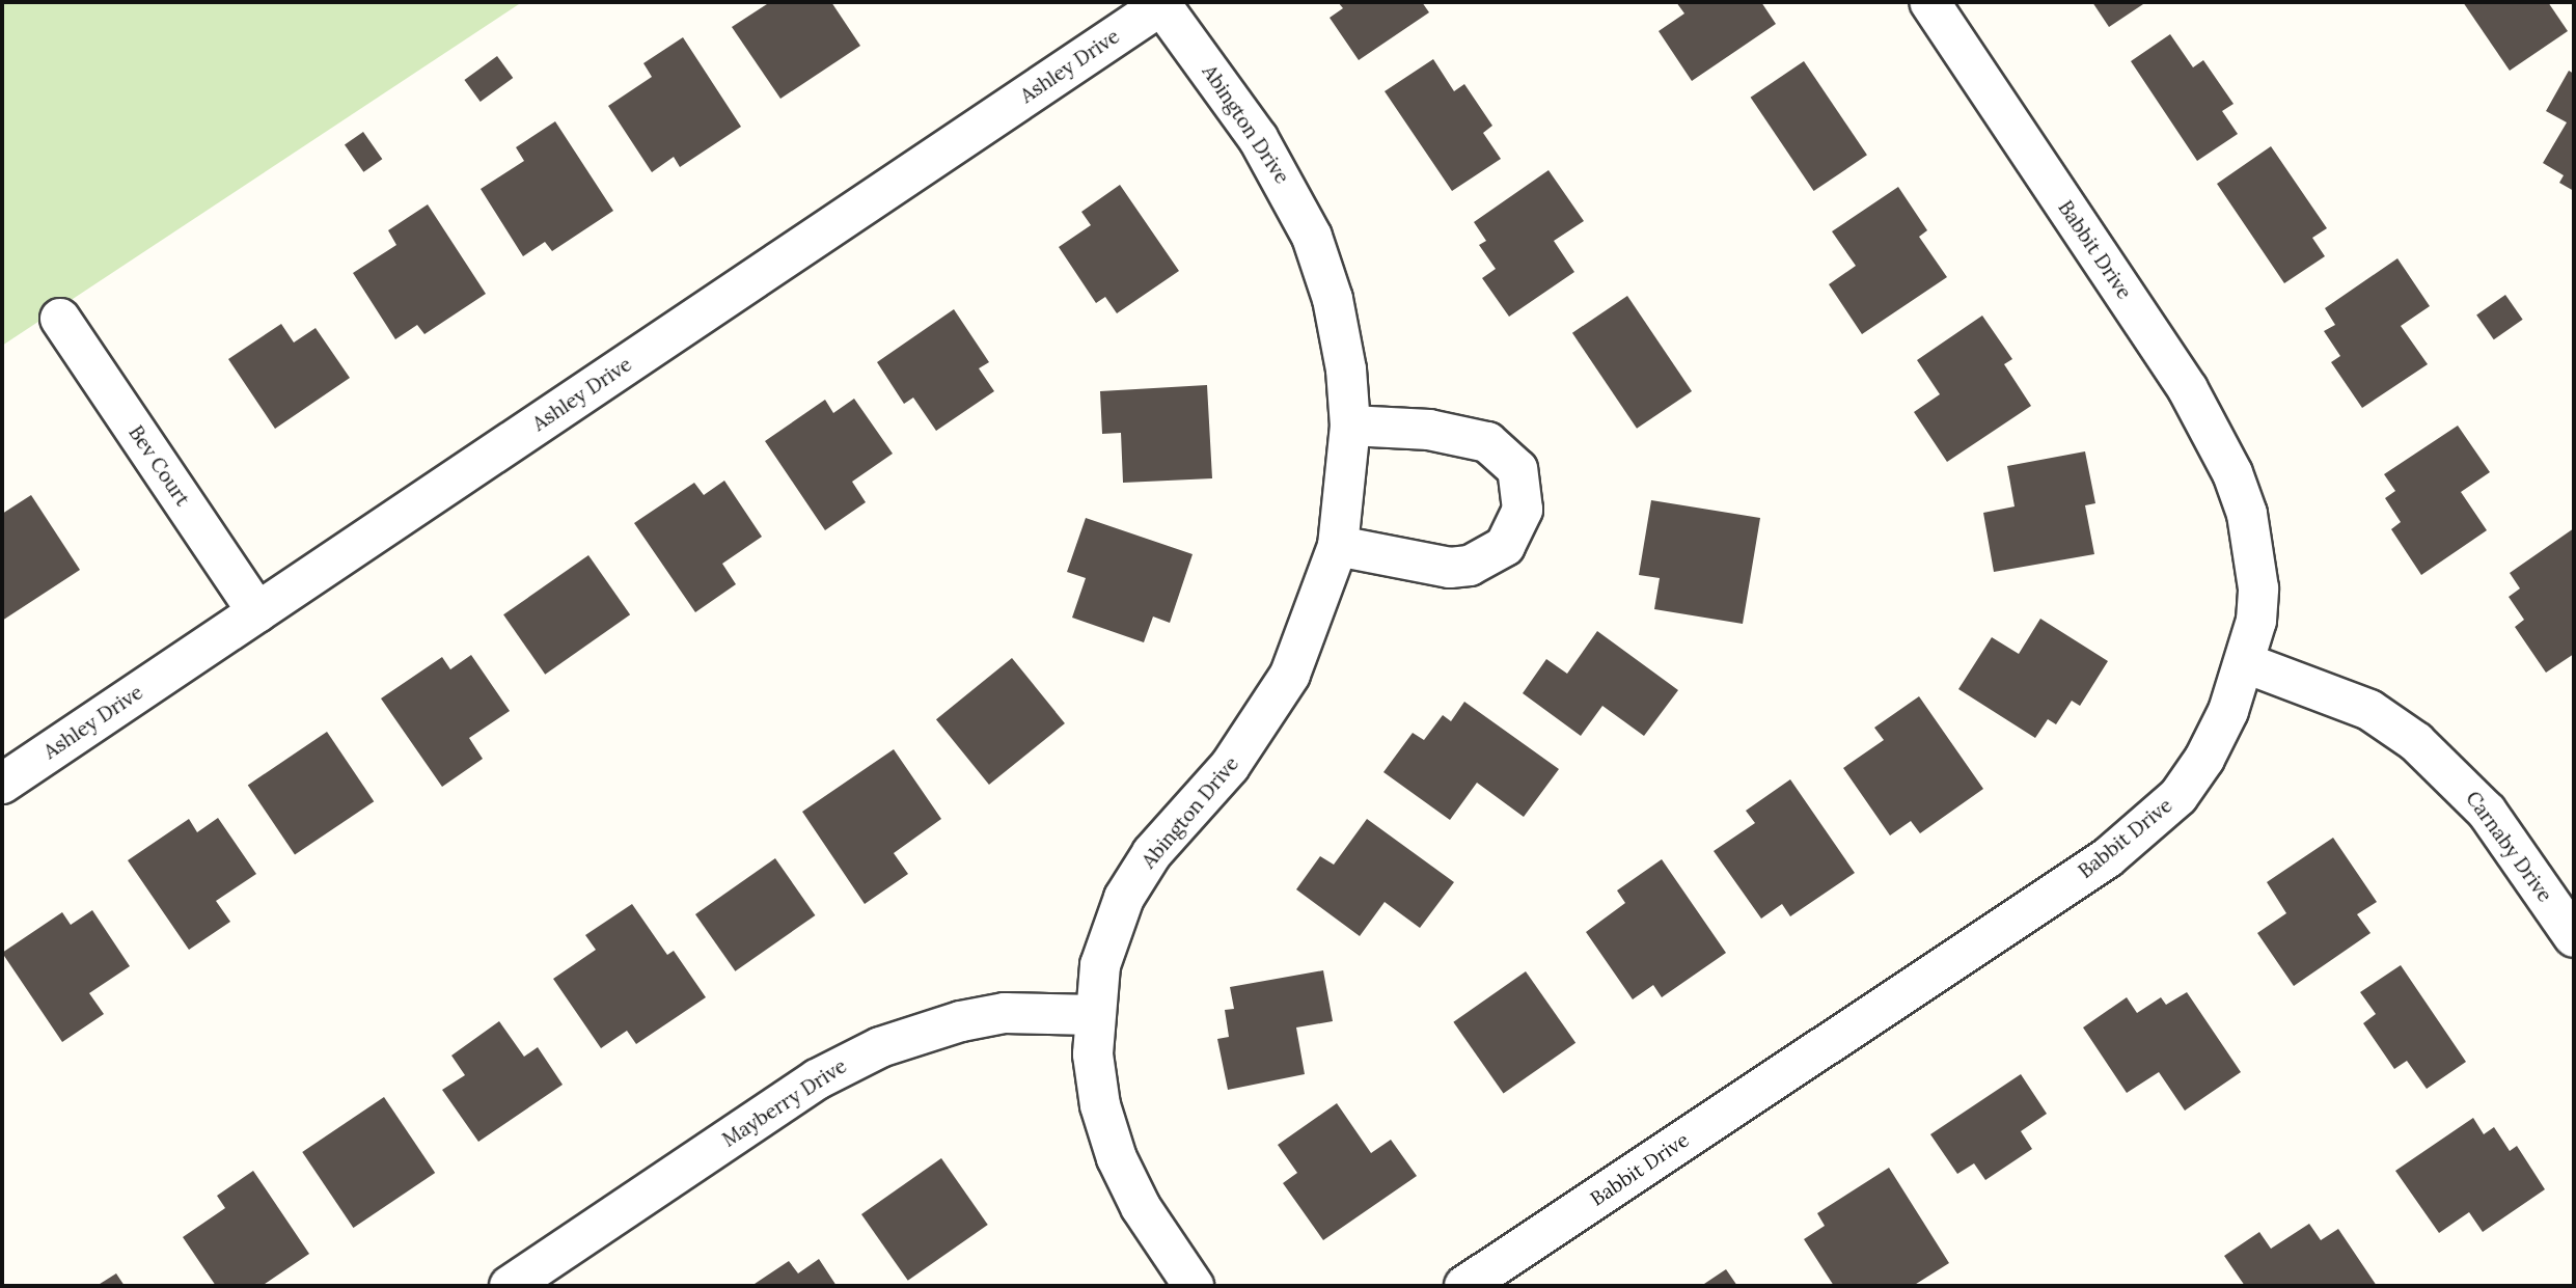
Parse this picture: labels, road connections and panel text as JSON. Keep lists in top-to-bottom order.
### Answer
{
  "streets": {
    "street": [
      "Ashley Drive",
      "Abington Drive",
      "Babbit Drive",
      "Bev Court",
      "Carnaby Drive",
      "Mayberry Drive"
    ]
  },
  "crossings": [
    ["Ashley Drive", "Abington Drive"],
    ["Ashley Drive", "Bev Court"],
    ["Abington Drive", "Mayberry Drive"],
    ["Babbit Drive", "Carnaby Drive"]
  ]
}
